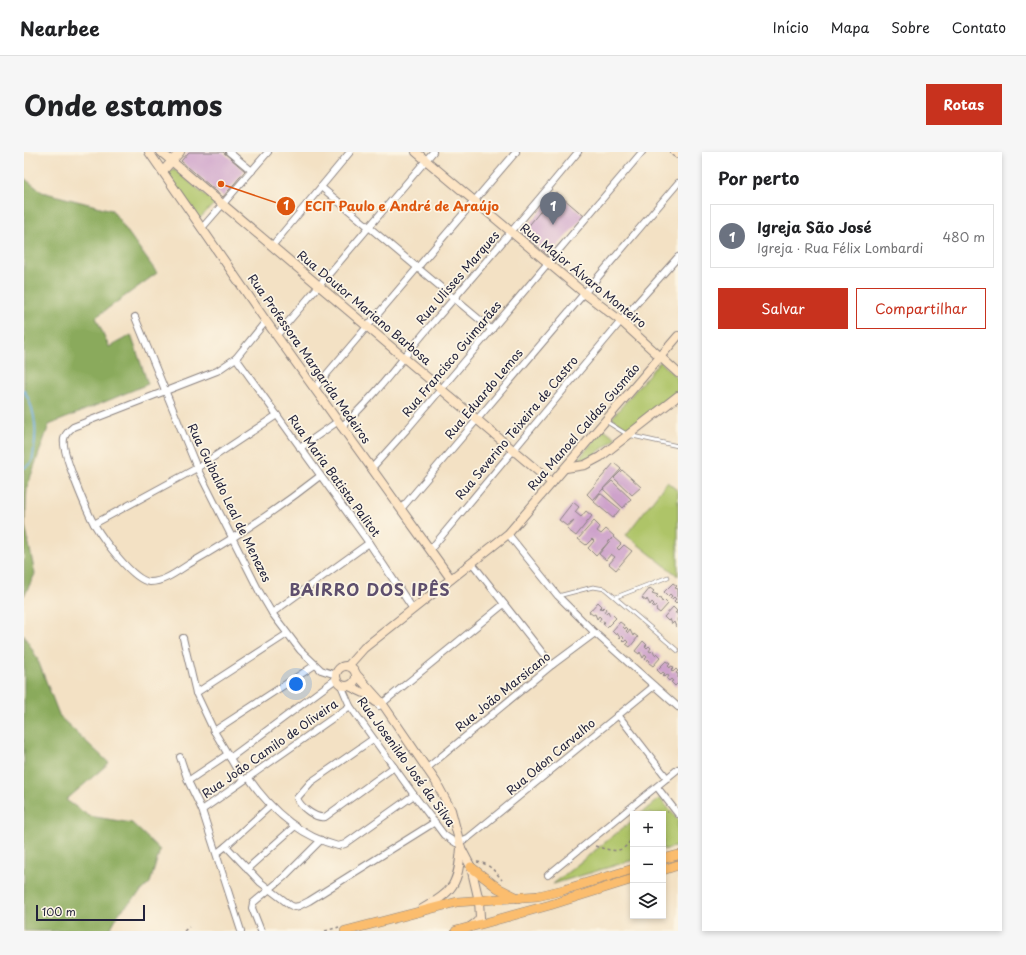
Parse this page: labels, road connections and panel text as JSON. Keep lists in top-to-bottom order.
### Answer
{
  "streets": {
    "main road": [
      "Rua Major Álvaro Monteiro",
      "Rua Doutor Mariano Barbosa",
      "Rua Professora Margarida Medeiros",
      "Rua Manoel Caldas Gusmão"
    ],
    "street": [
      "Rua Ulisses Marques",
      "Rua Francisco Guimarães",
      "Rua Eduardo Lemos",
      "Rua Severino Teixeira de Castro",
      "Rua Maria Batista Palitot",
      "Rua Guibaldo Leal de Menezes",
      "Rua João Marsicano",
      "Rua João Camilo de Oliveira",
      "Rua Odon Carvalho",
      "Rua Josenildo José da Silva"
    ]
  },
  "crossings": [
    ["Rua Major Álvaro Monteiro", "Rua Ulisses Marques"],
    ["Rua Major Álvaro Monteiro", "Rua Francisco Guimarães"],
    ["Rua Major Álvaro Monteiro", "Rua Eduardo Lemos"],
    ["Rua Major Álvaro Monteiro", "Rua Manoel Caldas Gusmão"],
    ["Rua Major Álvaro Monteiro", "Rua Severino Teixeira de Castro"],
    ["Rua Ulisses Marques", "Rua Doutor Mariano Barbosa"],
    ["Rua Ulisses Marques", "Rua Professora Margarida Medeiros"],
    ["Rua Ulisses Marques", "Rua Maria Batista Palitot"],
    ["Rua Doutor Mariano Barbosa", "Rua Francisco Guimarães"],
    ["Rua Doutor Mariano Barbosa", "Rua Eduardo Lemos"],
    ["Rua Doutor Mariano Barbosa", "Rua Manoel Caldas Gusmão"],
    ["Rua Doutor Mariano Barbosa", "Rua Severino Teixeira de Castro"],
    ["Rua Professora Margarida Medeiros", "Rua Francisco Guimarães"],
    ["Rua Professora Margarida Medeiros", "Rua Eduardo Lemos"],
    ["Rua Professora Margarida Medeiros", "Rua Manoel Caldas Gusmão"],
    ["Rua Professora Margarida Medeiros", "Rua Severino Teixeira de Castro"],
    ["Rua Manoel Caldas Gusmão", "Rua Maria Batista Palitot"],
    ["Rua Manoel Caldas Gusmão", "Rua Guibaldo Leal de Menezes"],
    ["Rua Manoel Caldas Gusmão", "Rua Josenildo José da Silva"],
    ["Rua Guibaldo Leal de Menezes", "Rua Josenildo José da Silva"],
    ["Rua João Camilo de Oliveira", "Rua Josenildo José da Silva"],
    ["Rua Odon Carvalho", "Rua Josenildo José da Silva"]
  ],
  "districts": ["BAIRRO DOS IPÊS"],
  "places": ["ECIT Paulo e André de Araújo"],
  "scale_bar": "100 m",
  "page": {
    "header": "Nearbee",
    "nav": [
      "Início",
      "Mapa",
      "Sobre",
      "Contato"
    ],
    "title": "Onde estamos",
    "buttons": [
      "Rotas",
      ["Salvar", "Compartilhar"]
    ],
    "heading": "Por perto",
    "pins": "1",
    "list": [
      {
        "mark": "1",
        "name": "Igreja São José",
        "note": "Igreja · Rua Félix Lombardi",
        "value": "480 m"
      }
    ],
    "map_buttons": ["+", "−"],
    "scale": "100 m"
  }
}
